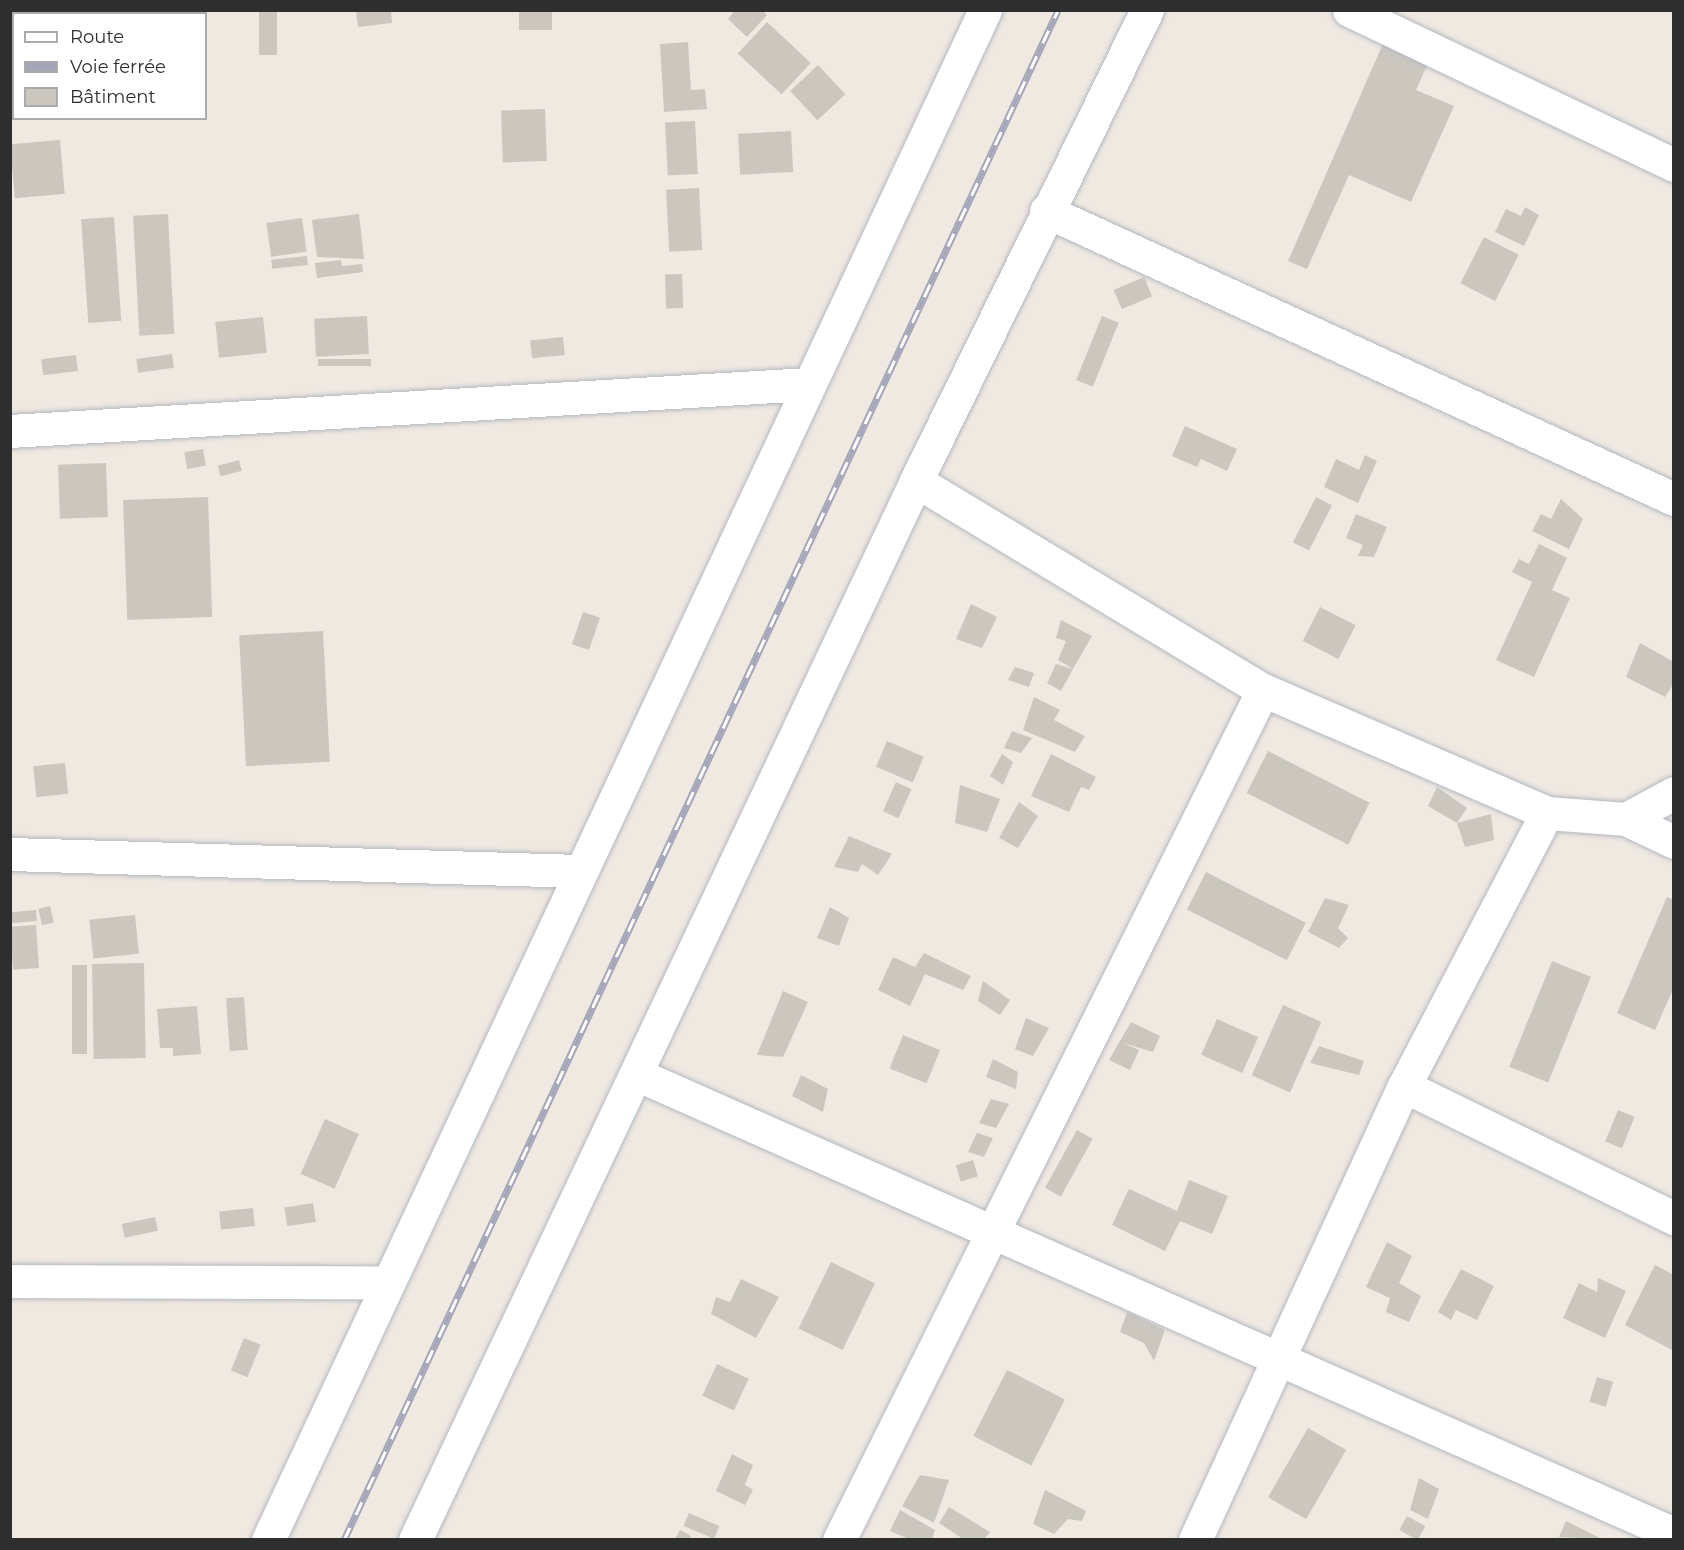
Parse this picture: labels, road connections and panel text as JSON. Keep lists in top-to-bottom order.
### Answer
{
  "legend": ["Route", "Voie ferrée", "Bâtiment"]
}
